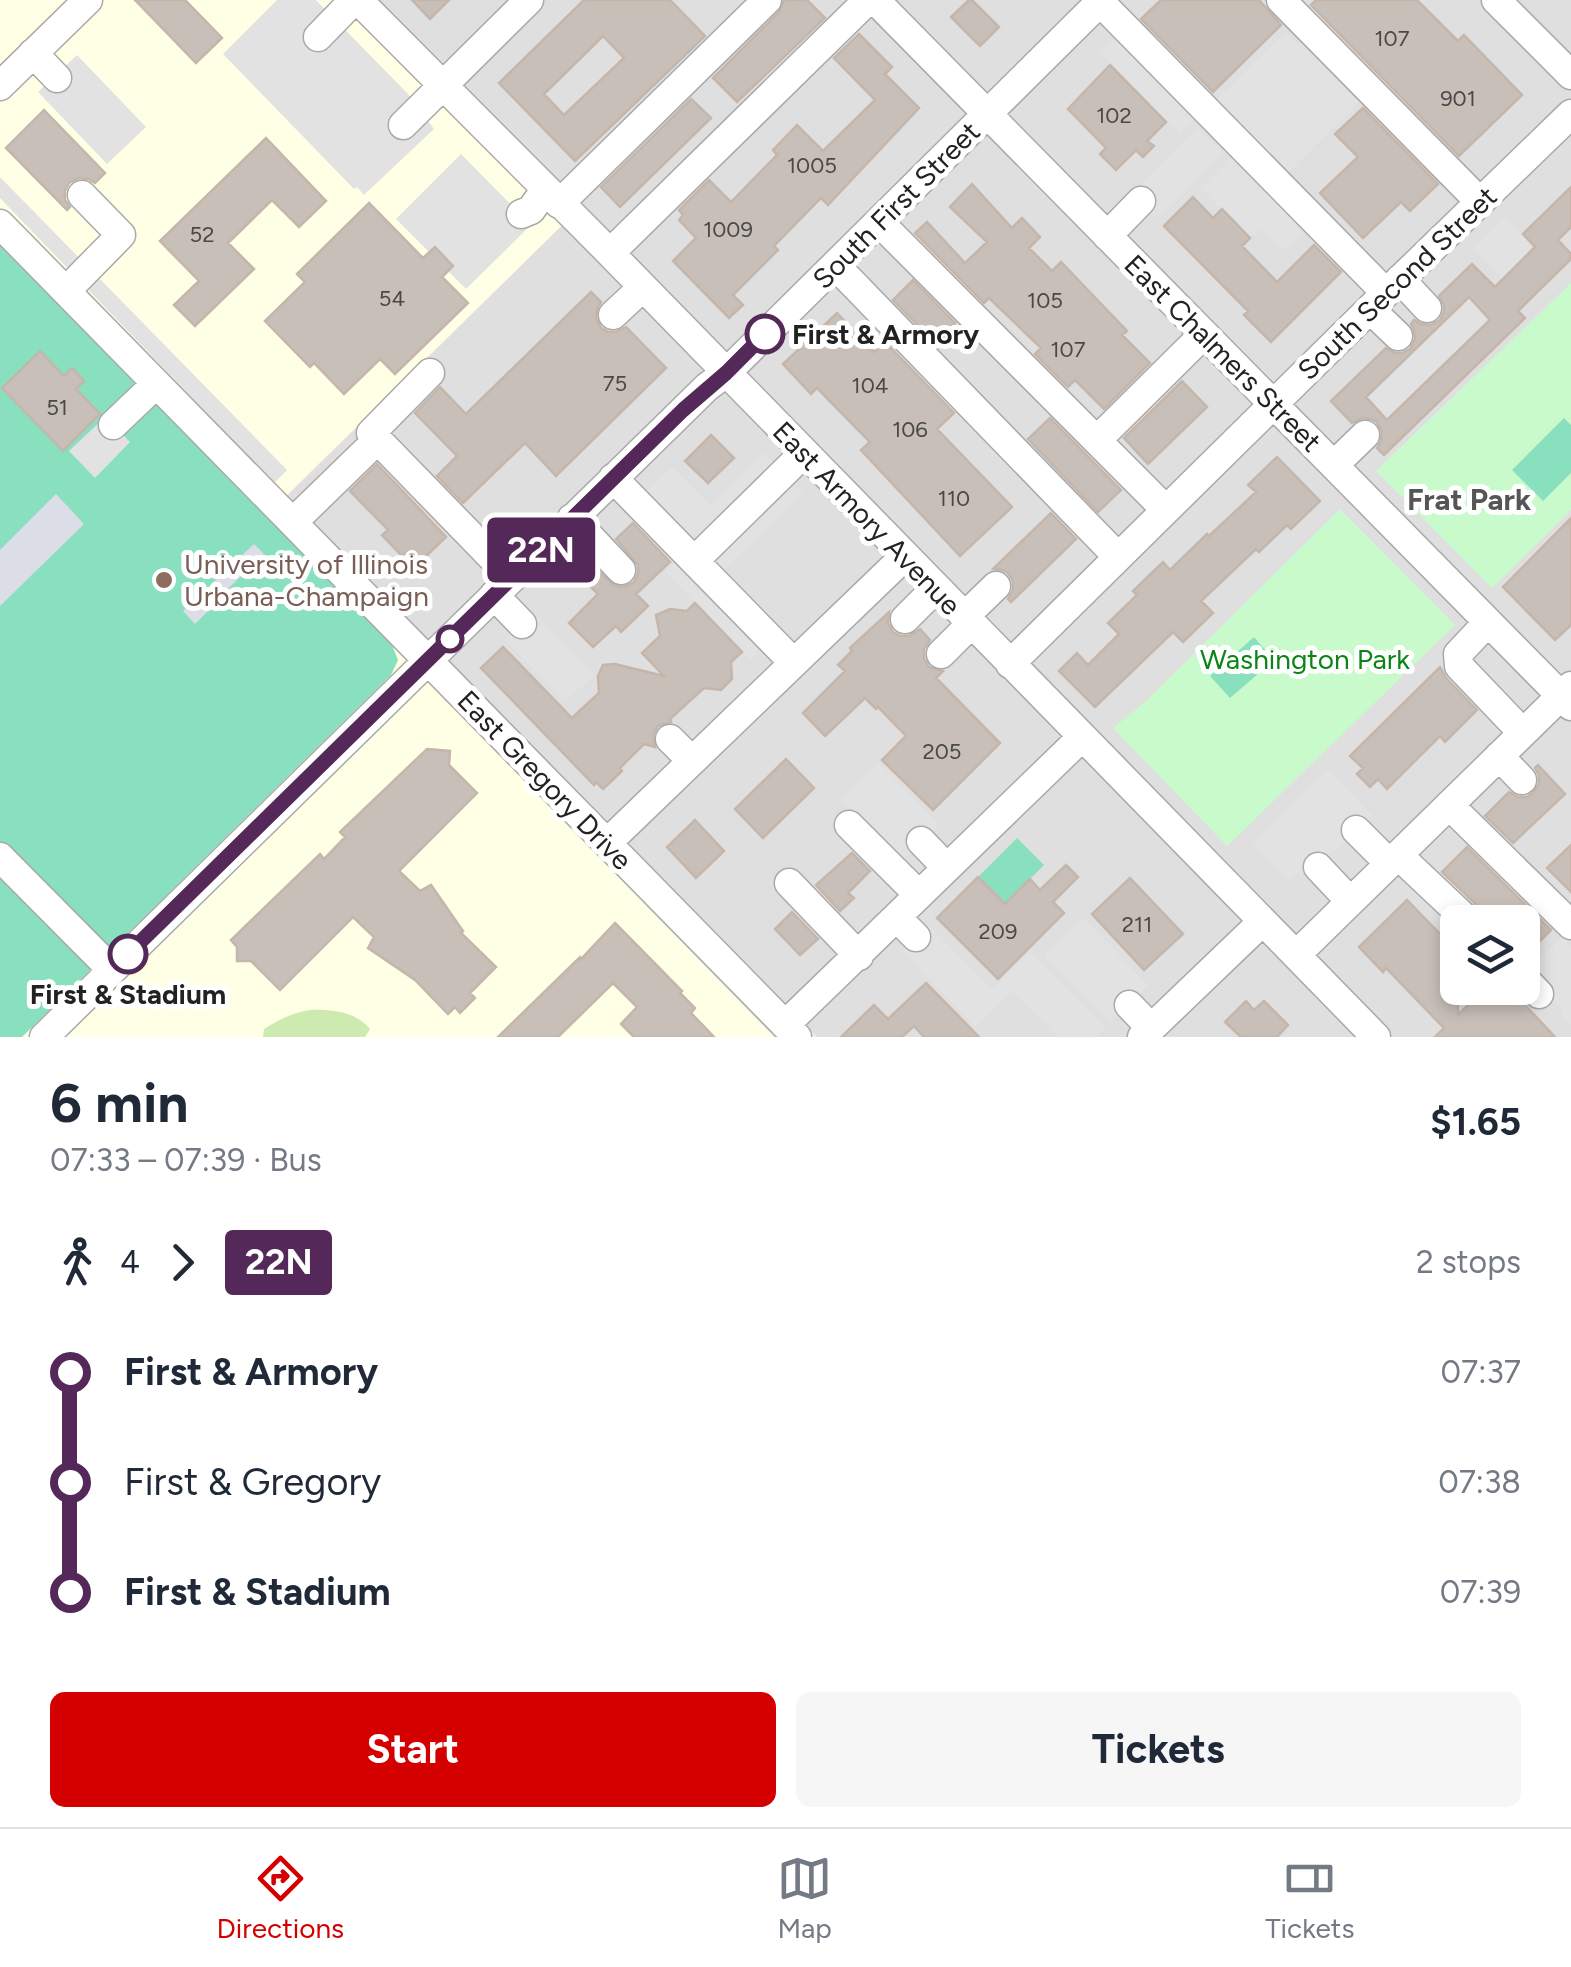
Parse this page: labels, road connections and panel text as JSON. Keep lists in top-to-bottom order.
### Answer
{
  "streets": {
    "street": [
      "South First Street",
      "South Second Street",
      "East Chalmers Street",
      "East Armory Avenue",
      "East Gregory Drive"
    ]
  },
  "crossings": [
    ["South First Street", "East Chalmers Street"],
    ["South First Street", "East Armory Avenue"],
    ["South First Street", "East Gregory Drive"],
    ["South Second Street", "East Chalmers Street"],
    ["South Second Street", "East Armory Avenue"]
  ],
  "districts": ["Frat Park"],
  "parks": ["Washington Park"],
  "places": ["First & Armory", "University of Illinois Urbana-Champaign", "First & Stadium"],
  "lines": ["bus line 22N"],
  "house_numbers": [
    "107",
    "901",
    "102",
    "1005",
    "1009",
    "52",
    "54",
    "105",
    "107",
    "75",
    "104",
    "51",
    "106",
    "110",
    "205",
    "211",
    "209"
  ],
  "page": {
    "on_map": "22N",
    "heading": ["6 min", "07:33 – 07:39 · Bus", "$1.65"],
    "legs": ["4", "22N", "2 stops"],
    "list": [
      {
        "name": "First & Armory",
        "value": "07:37"
      },
      {
        "name": "First & Gregory",
        "value": "07:38"
      },
      {
        "name": "First & Stadium",
        "value": "07:39"
      }
    ],
    "buttons": ["Start", "Tickets"],
    "tabs": ["Directions", "Map", "Tickets"]
  }
}
